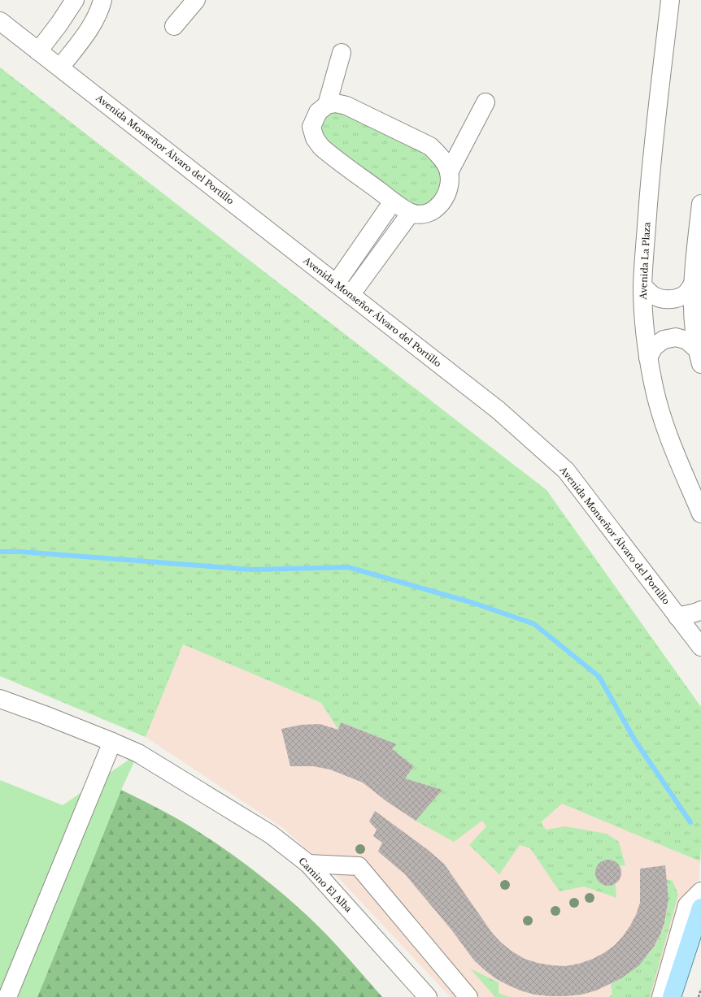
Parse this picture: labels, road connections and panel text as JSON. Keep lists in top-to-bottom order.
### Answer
{
  "streets": {
    "street": ["Avenida Monseñor Álvaro del Portillo", "Avenida La Plaza", "Camino El Alba"]
  }
}
